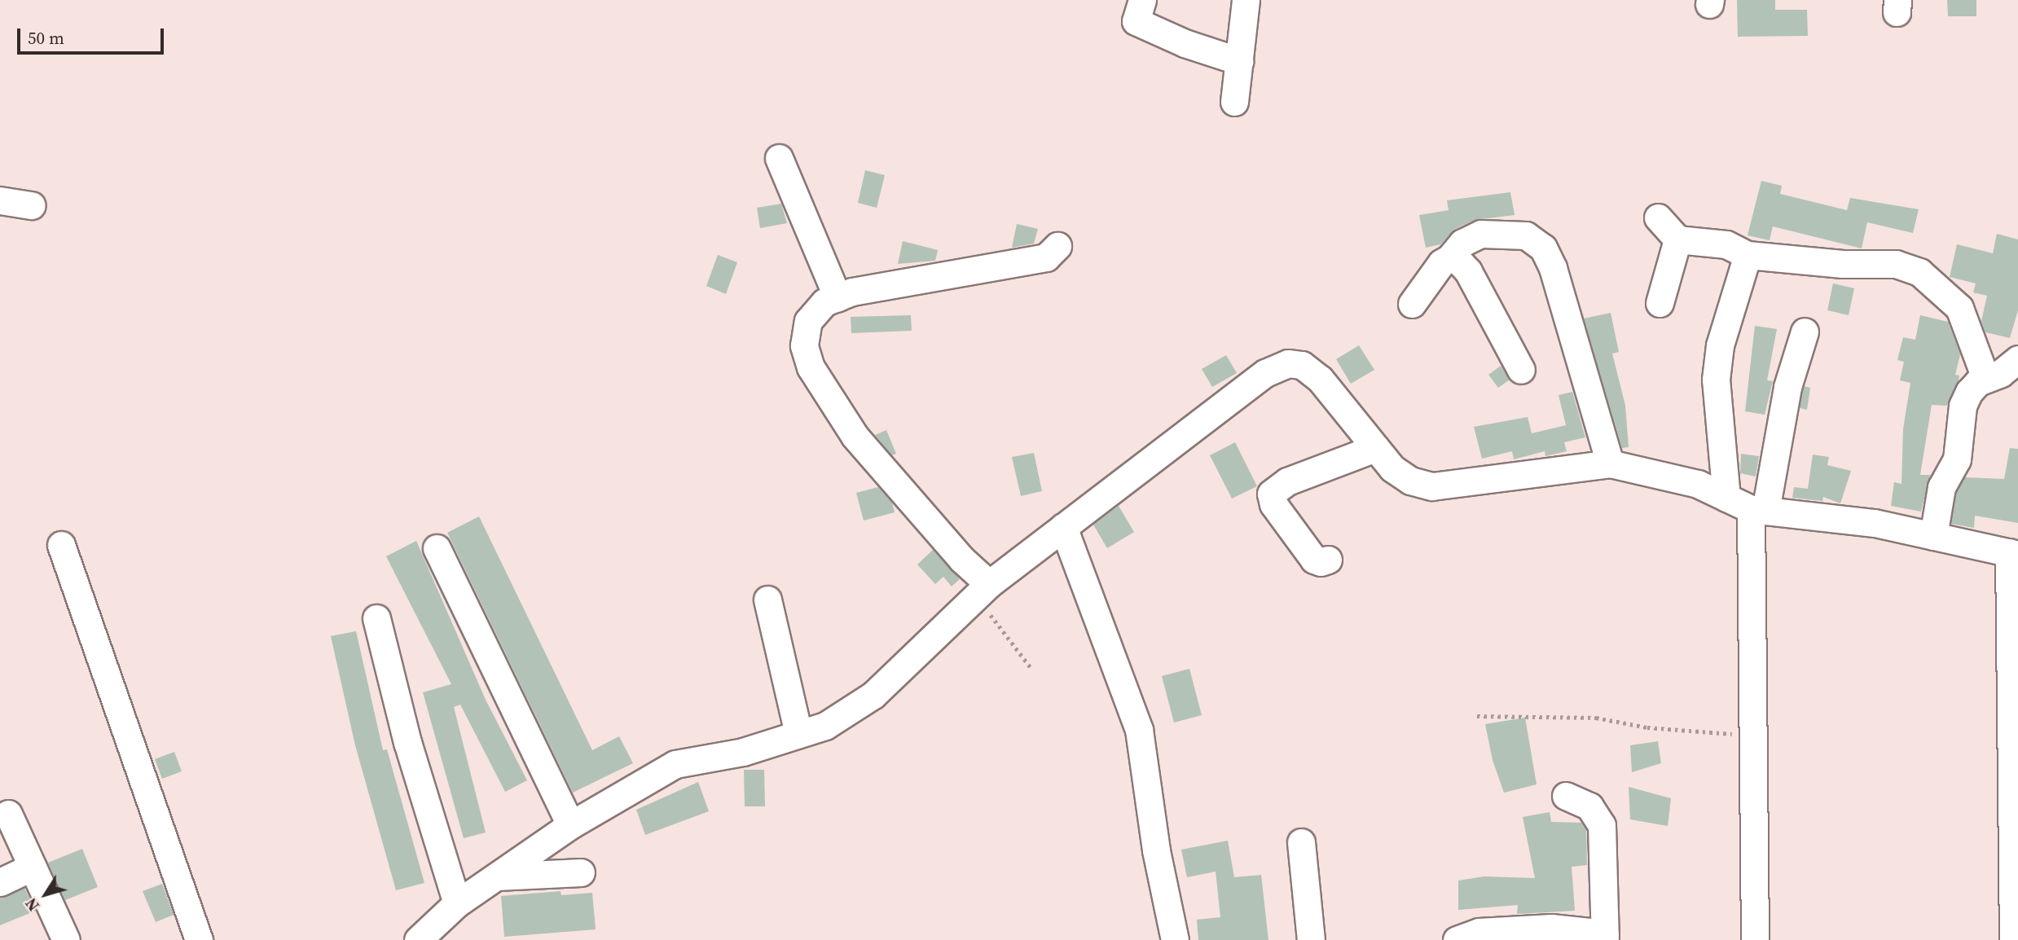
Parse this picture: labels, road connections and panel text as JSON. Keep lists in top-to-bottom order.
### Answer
{
  "scale_bar": "50 m",
  "north": "bottom left"
}
